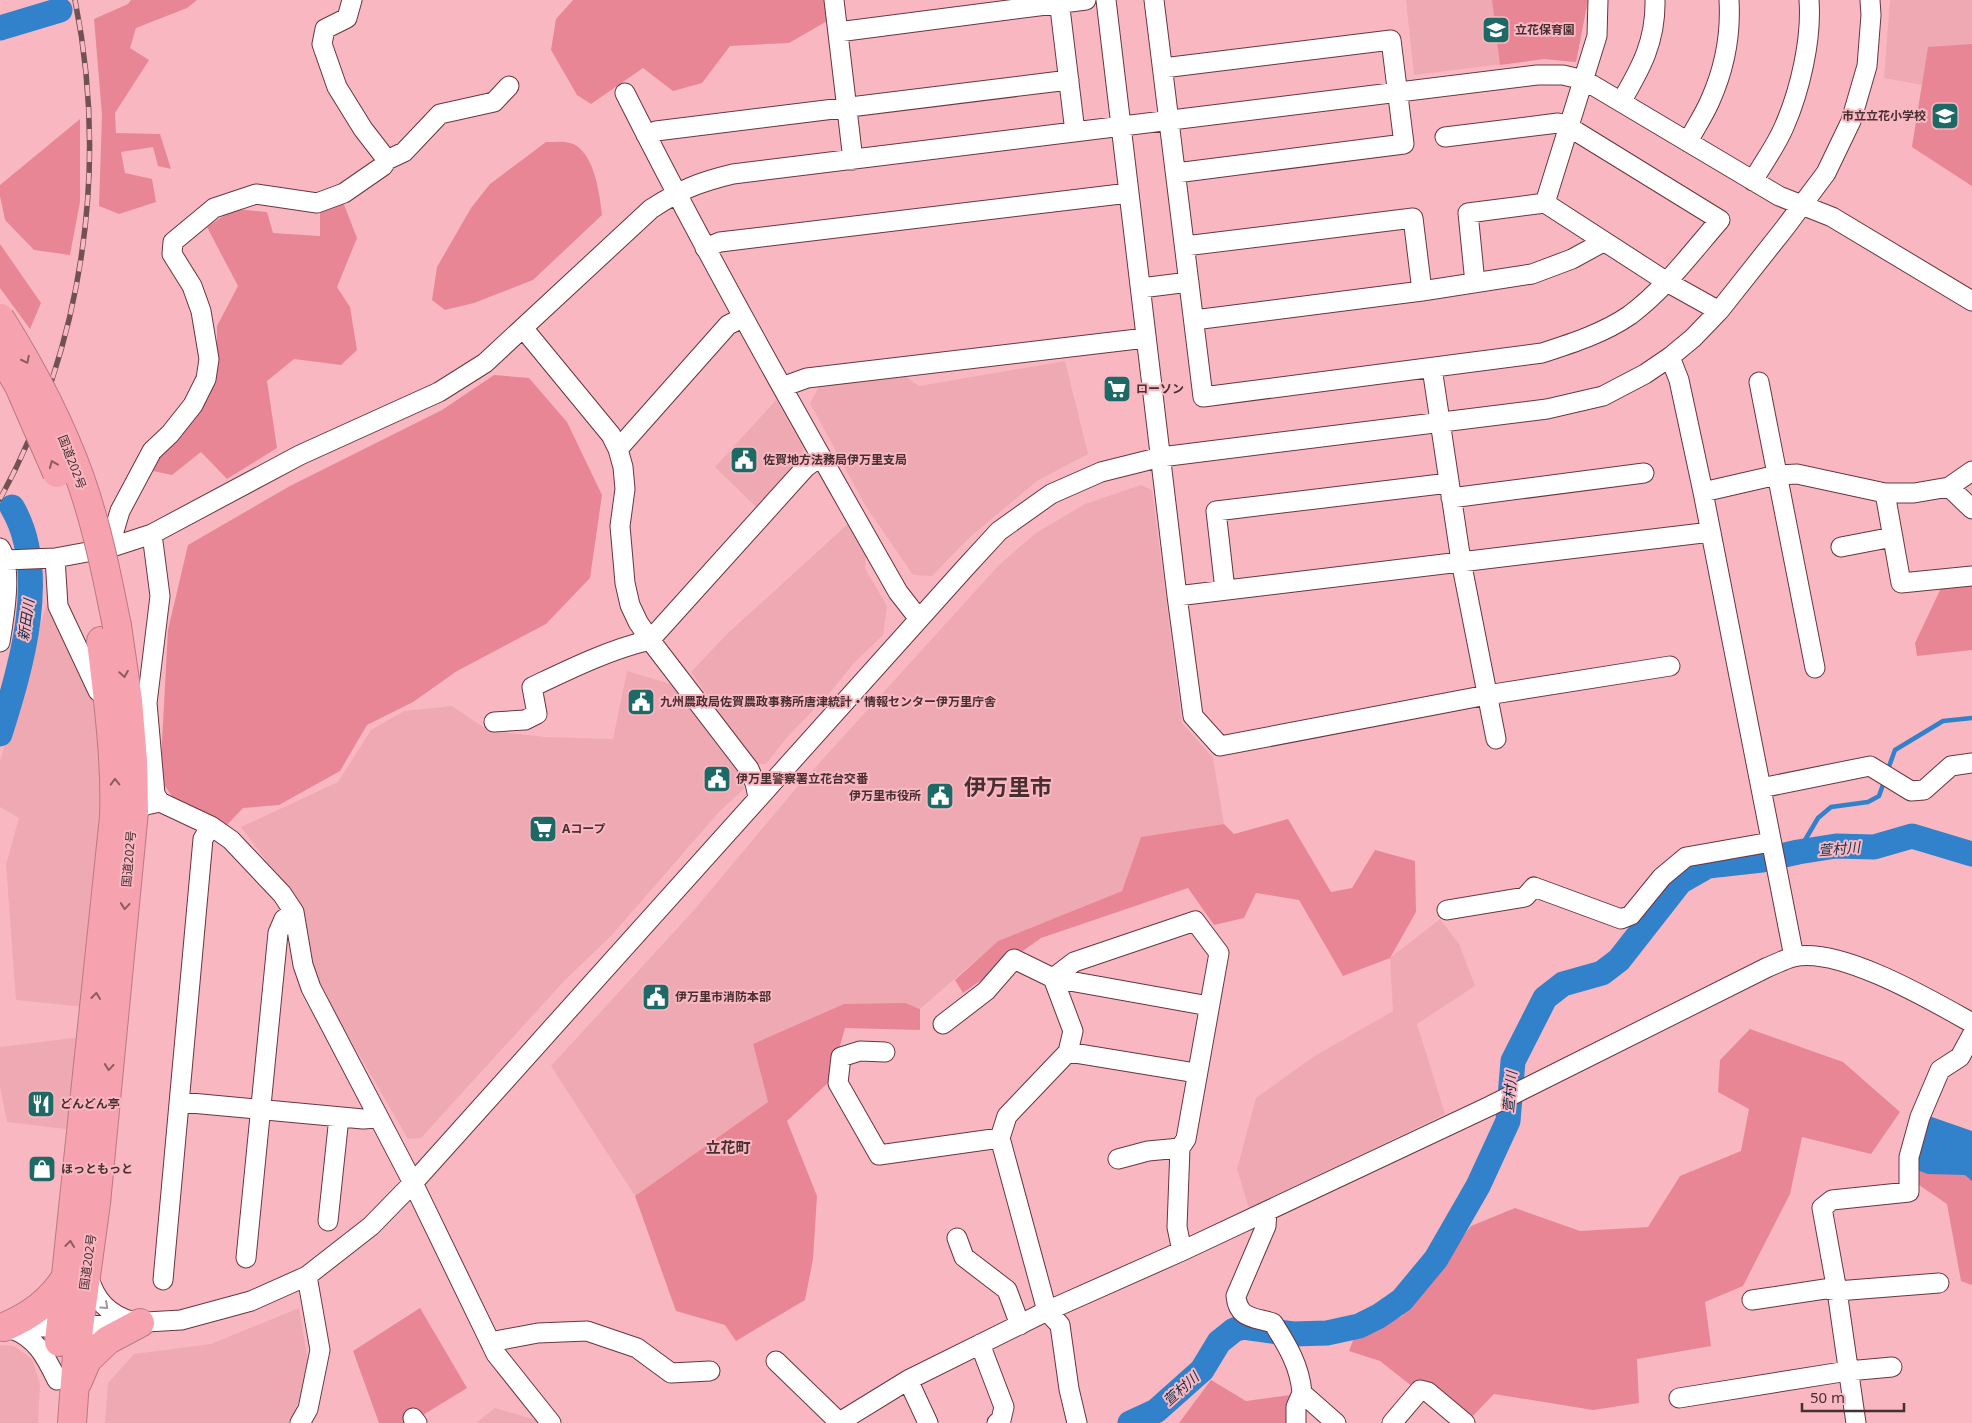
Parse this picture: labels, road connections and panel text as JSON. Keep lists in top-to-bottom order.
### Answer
{
  "streets": {
    "highway": ["国道202号"]
  },
  "districts": ["伊万里市", "立花町"],
  "water": ["新田川", "萱村川"],
  "places": {
    "school or university": ["立花保育園", "市立立花小学校"],
    "supermarket": ["ローソン", "Aコープ"],
    "public building": [
      "佐賀地方法務局伊万里支局",
      "九州農政局佐賀農政事務所唐津統計・情報センター伊万里庁舎",
      "伊万里警察署立花台交番",
      "伊万里市役所",
      "伊万里市消防本部"
    ],
    "restaurant": ["どんどん亭"],
    "shop": ["ほっともっと"]
  },
  "scale_bar": "50 m"
}
